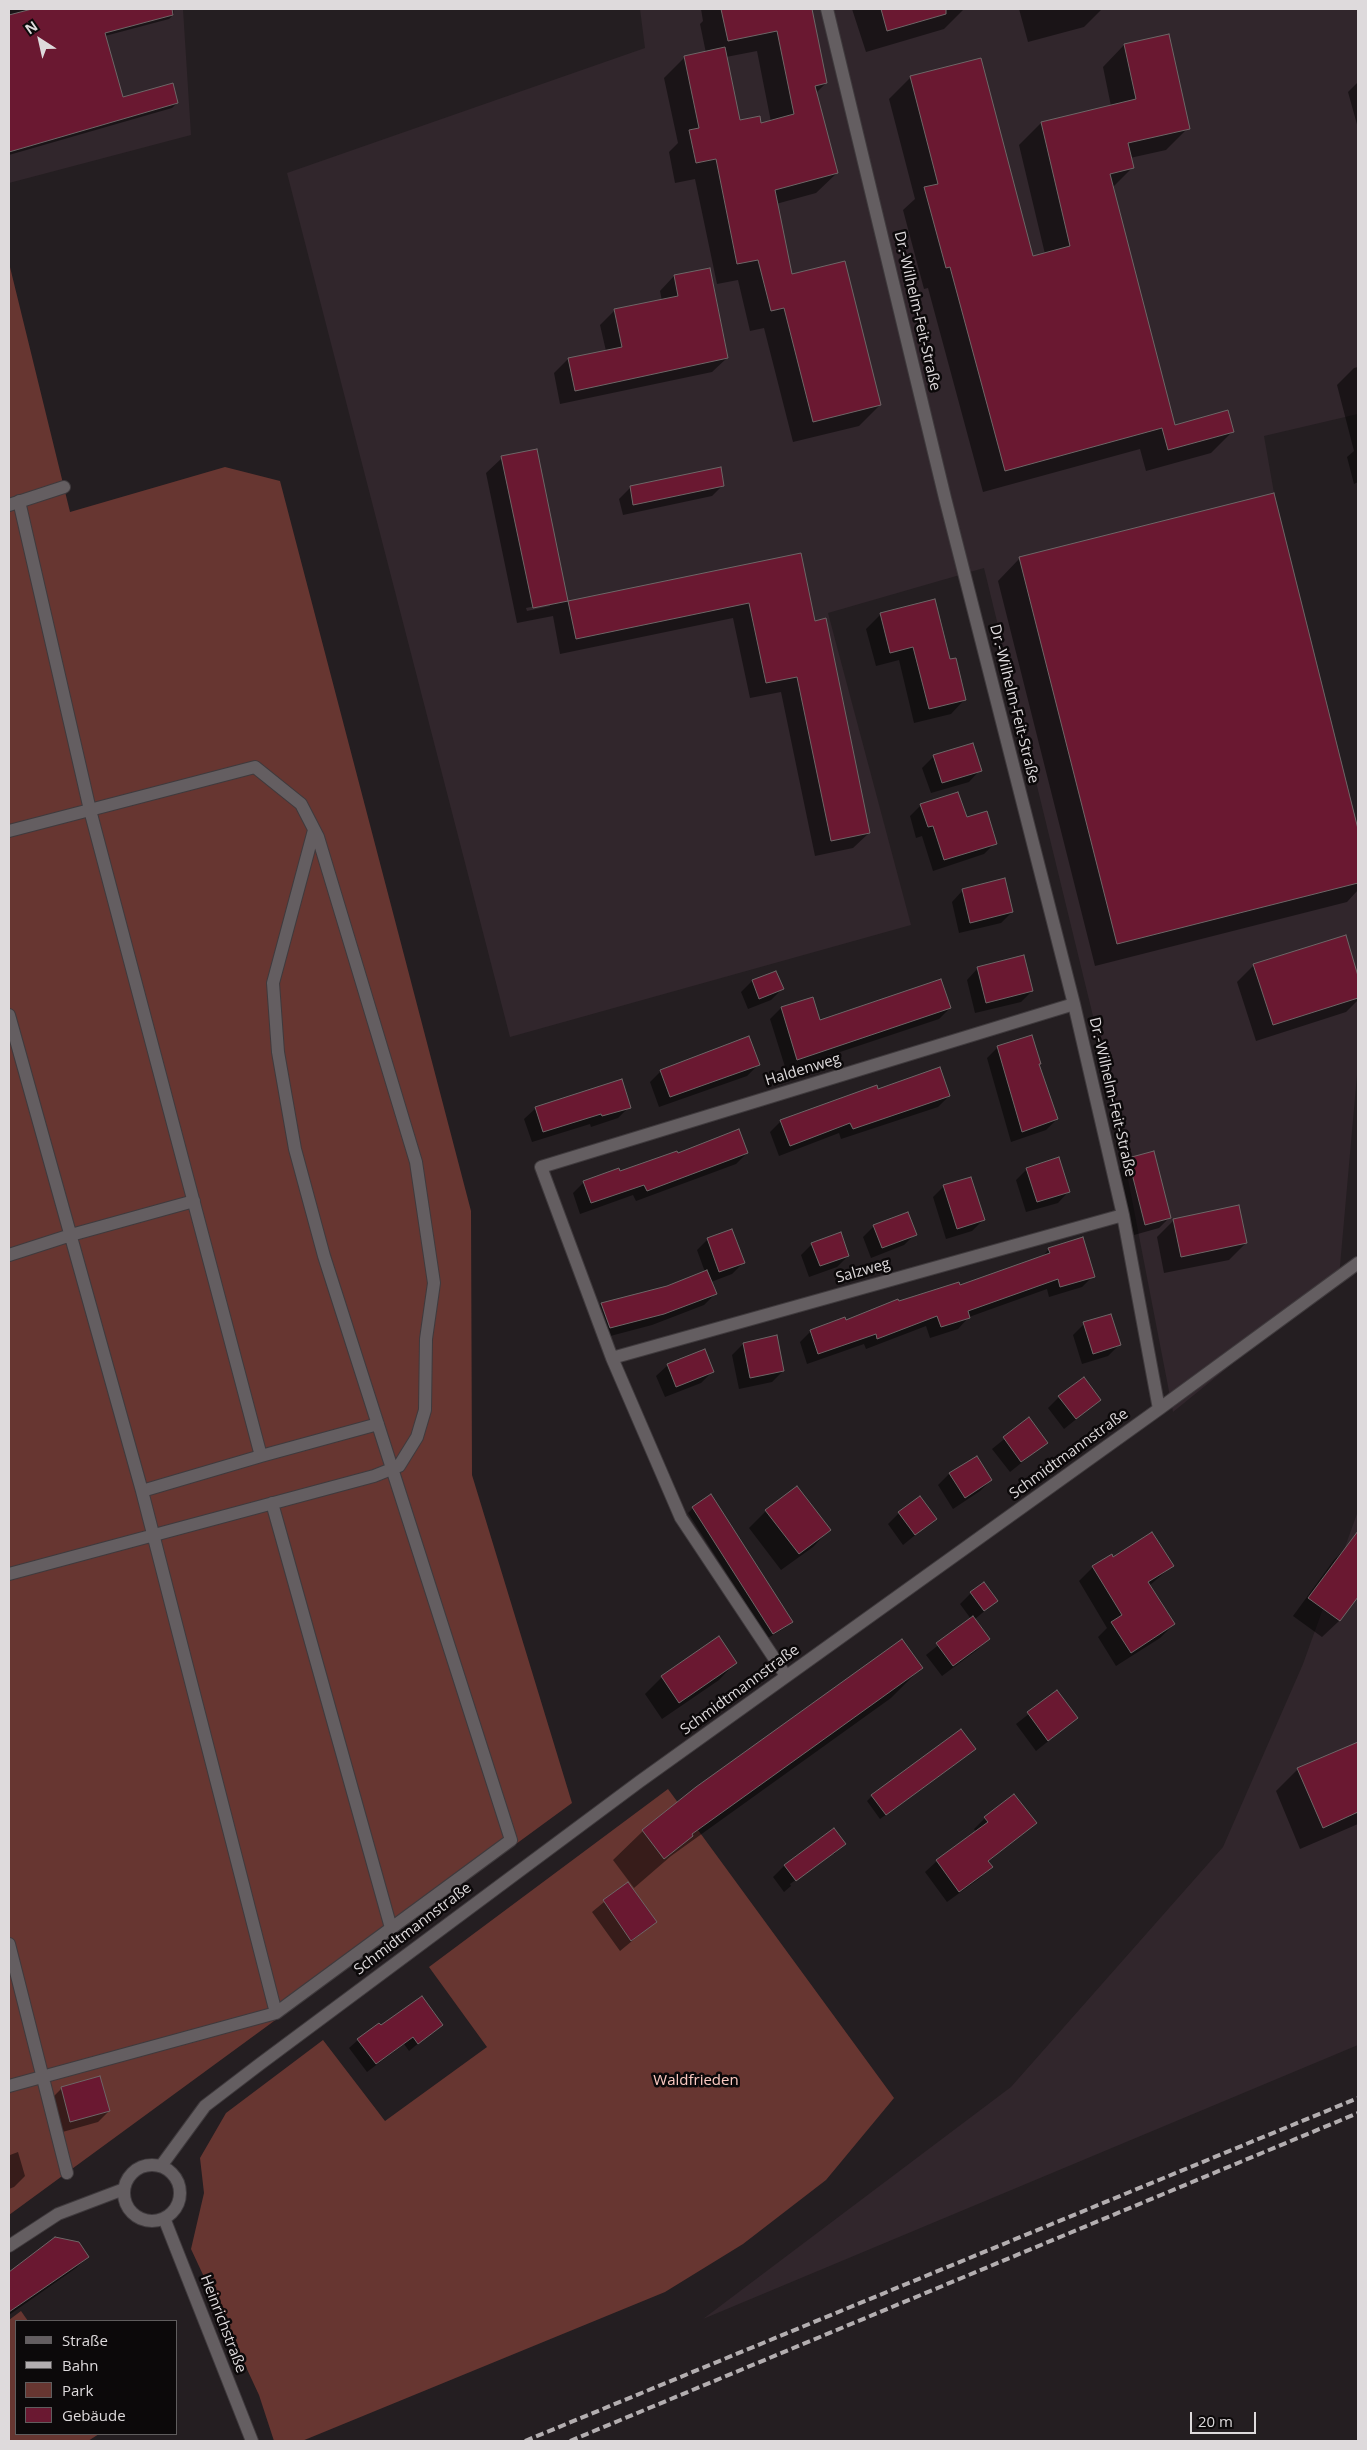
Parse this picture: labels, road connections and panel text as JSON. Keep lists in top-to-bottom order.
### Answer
{
  "streets": {
    "street": [
      "Dr.-Wilhelm-Feit-Straße",
      "Haldenweg",
      "Salzweg",
      "Schmidtmannstraße",
      "Heinrichstraße"
    ]
  },
  "crossings": [
    ["Dr.-Wilhelm-Feit-Straße", "Haldenweg"],
    ["Dr.-Wilhelm-Feit-Straße", "Salzweg"],
    ["Dr.-Wilhelm-Feit-Straße", "Schmidtmannstraße"],
    ["Haldenweg", "Salzweg"],
    ["Schmidtmannstraße", "Heinrichstraße"]
  ],
  "parks": ["Waldfrieden"],
  "legend": [
    "Straße",
    "Bahn",
    "Park",
    "Gebäude"
  ],
  "scale_bar": "20 m",
  "north": "top left"
}
